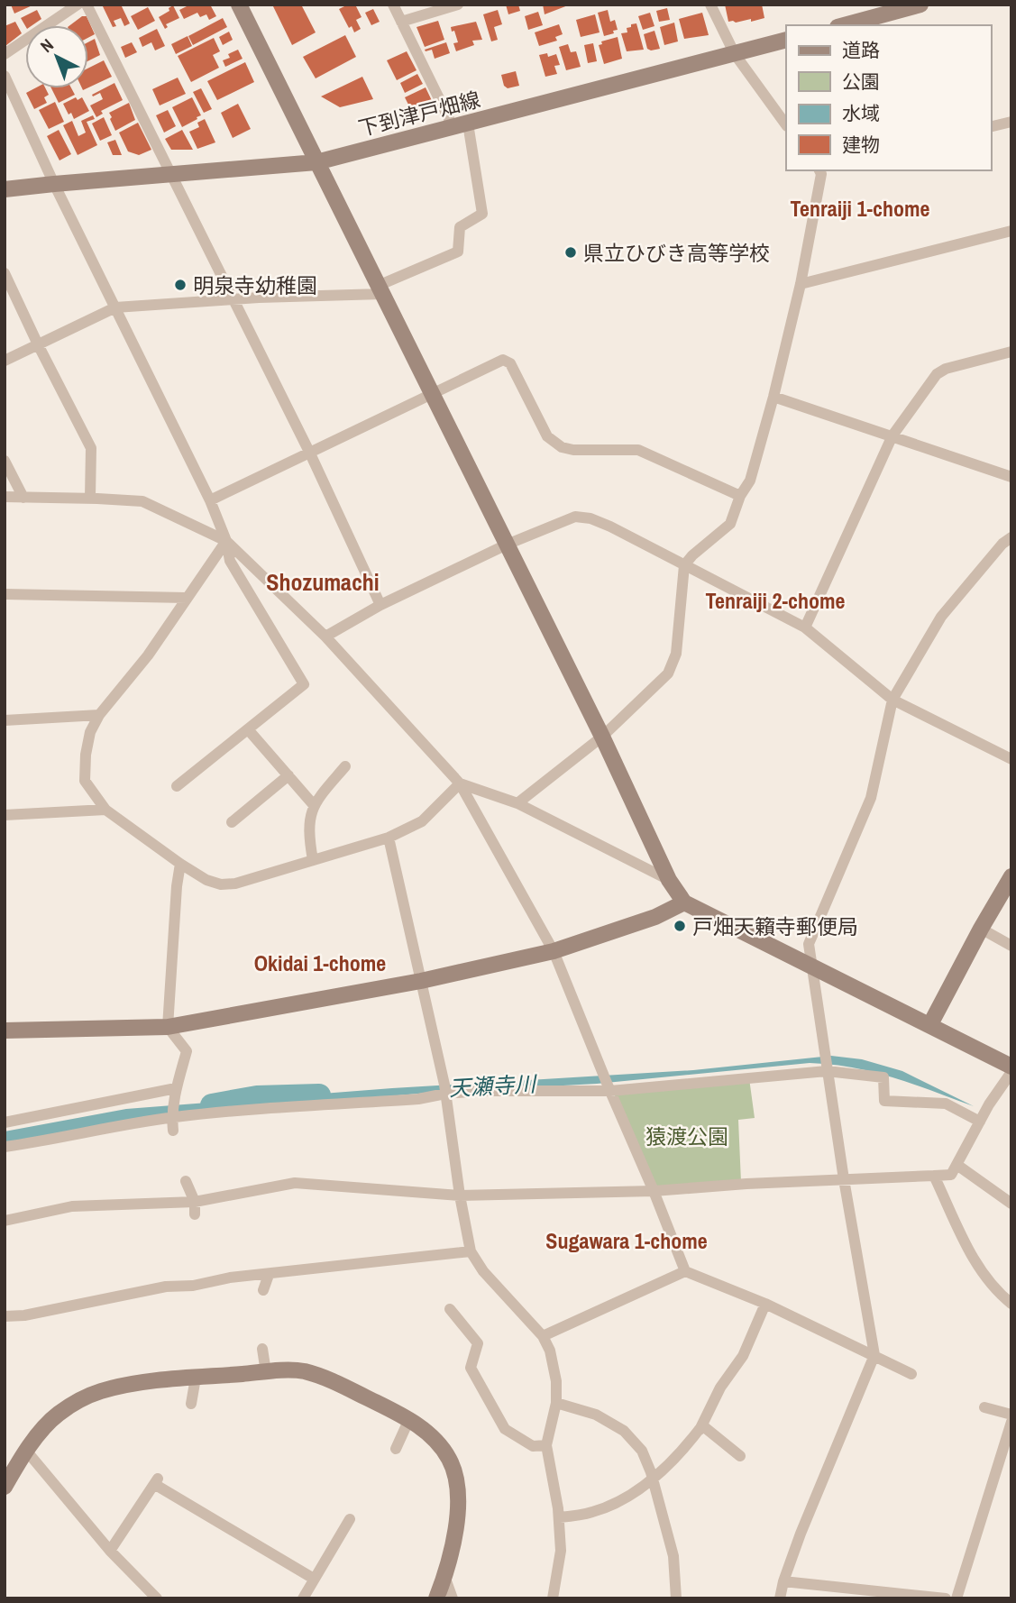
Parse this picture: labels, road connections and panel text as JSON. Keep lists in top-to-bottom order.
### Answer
{
  "streets": {
    "street": ["下到津戸畑線"]
  },
  "districts": [
    "Tenraiji 1-chome",
    "Shozumachi",
    "Tenraiji 2-chome",
    "Okidai 1-chome",
    "Sugawara 1-chome"
  ],
  "water": ["天瀬寺川"],
  "parks": ["猿渡公園"],
  "places": ["県立ひびき高等学校", "明泉寺幼稚園", "戸畑天籟寺郵便局"],
  "legend": [
    "道路",
    "公園",
    "水域",
    "建物"
  ],
  "north": "top left"
}
